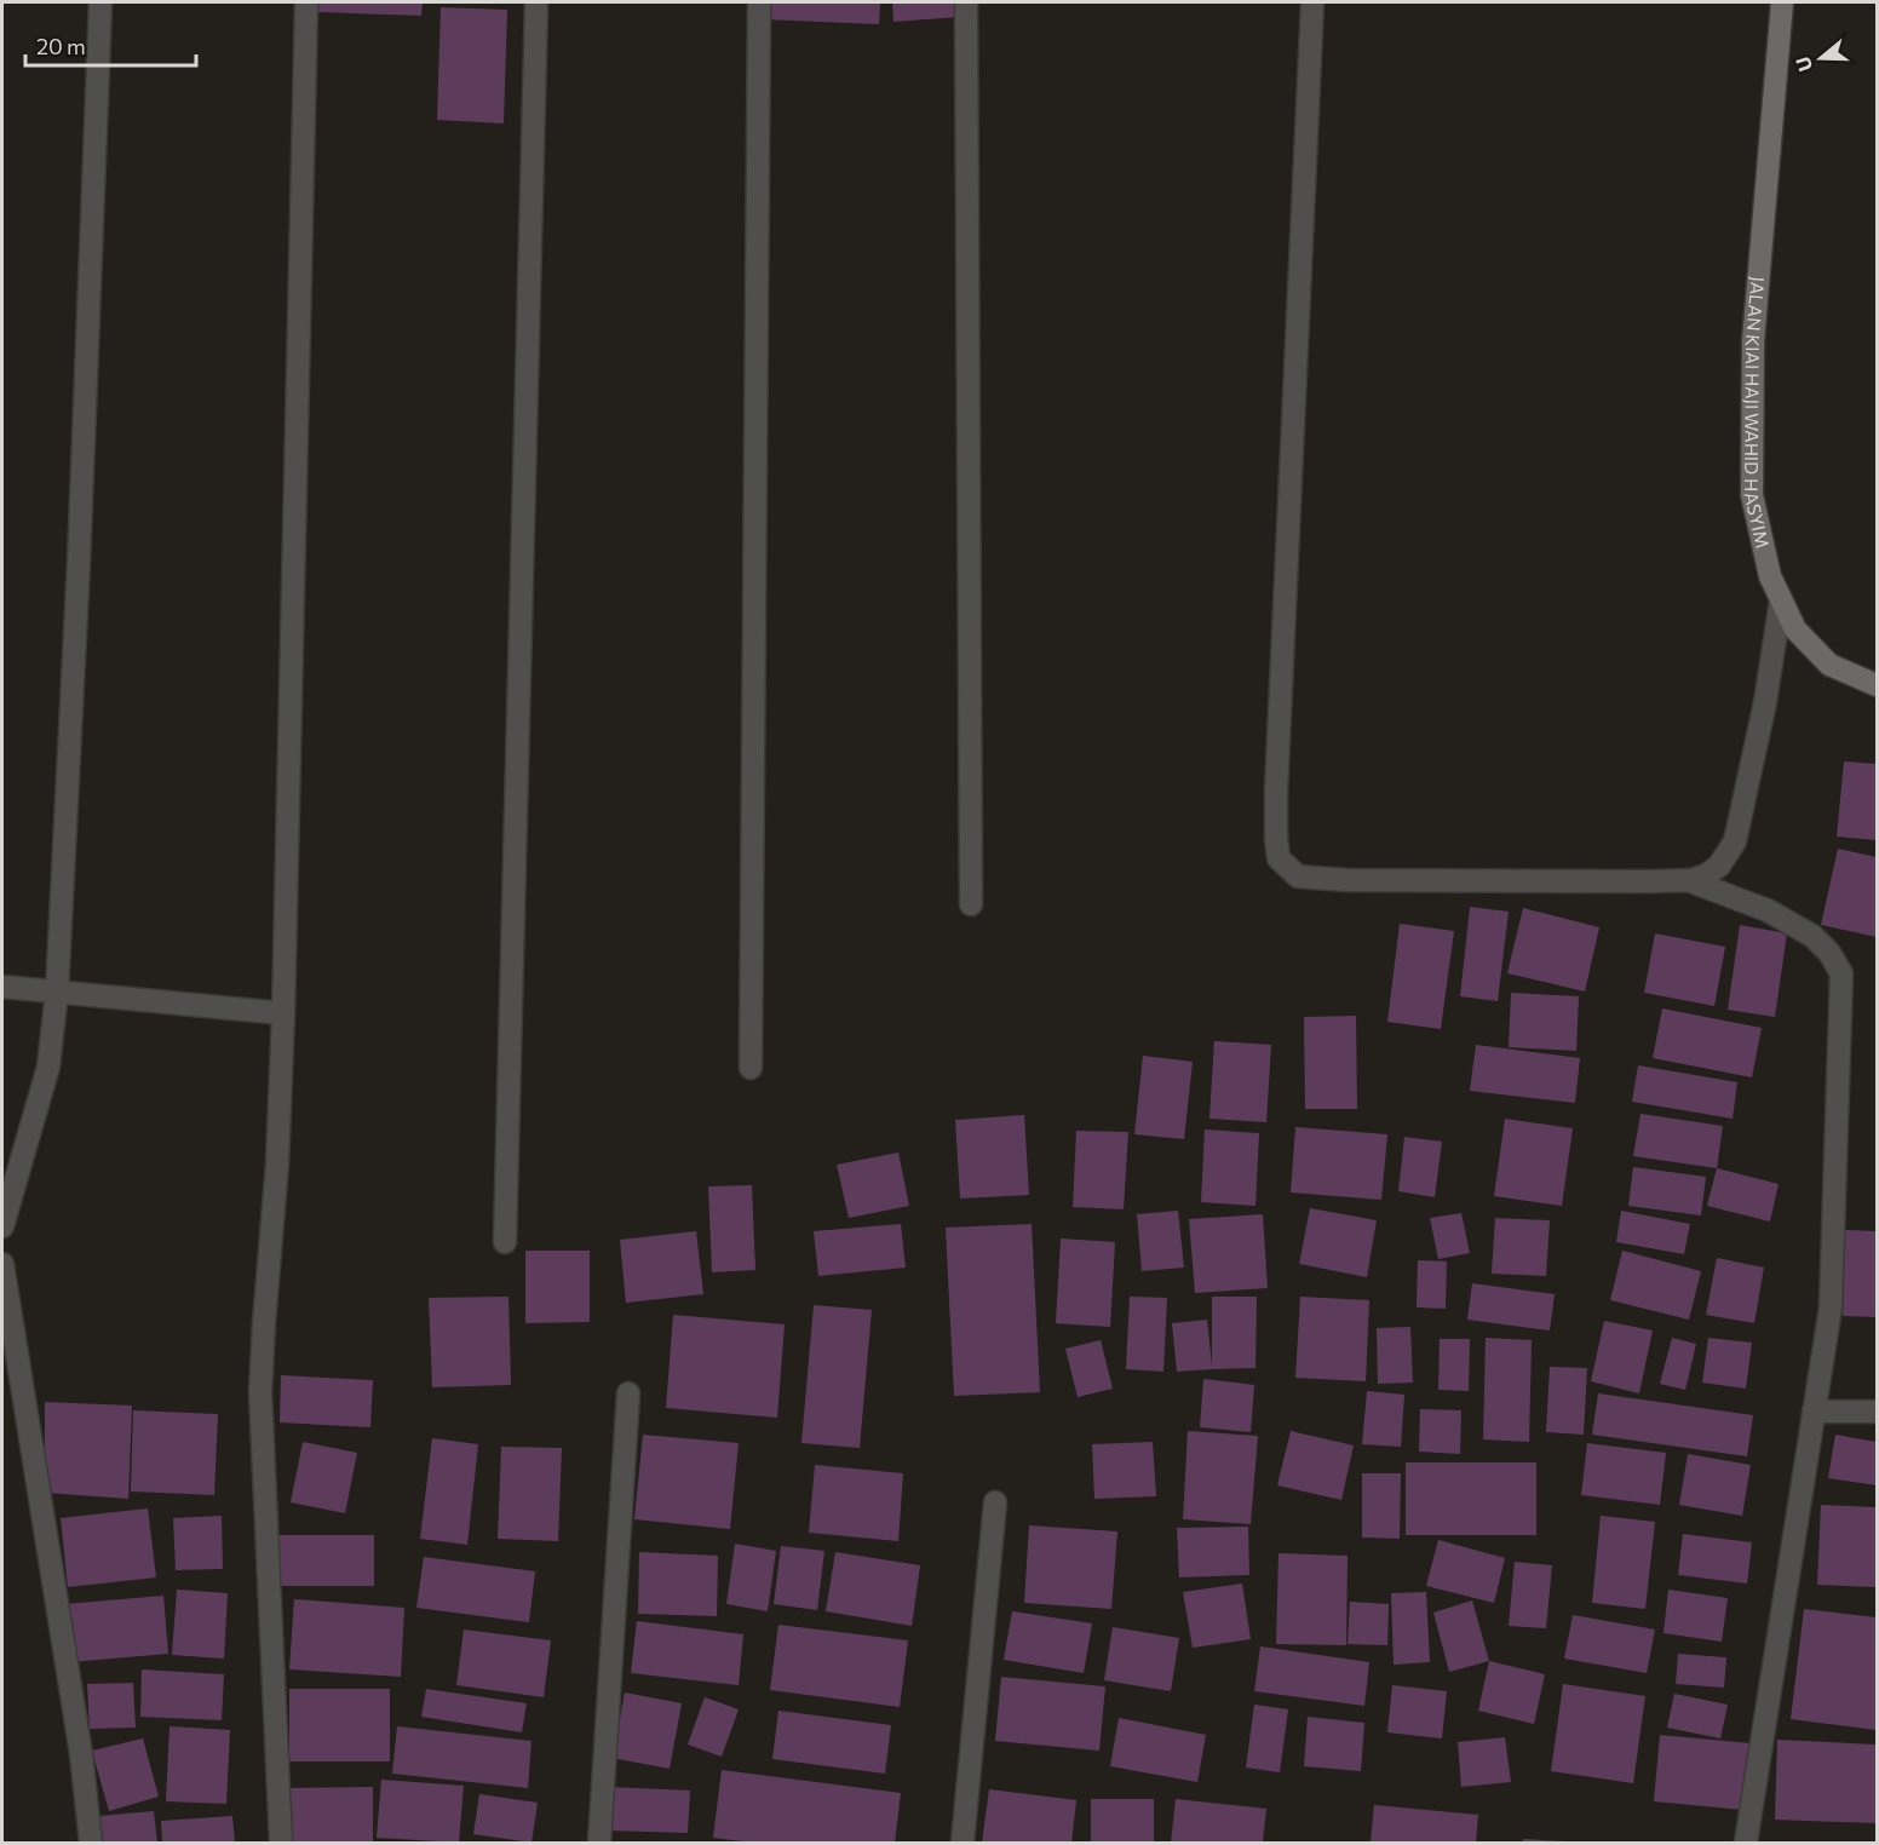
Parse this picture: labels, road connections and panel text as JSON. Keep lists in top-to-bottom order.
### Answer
{
  "streets": {
    "street": ["JALAN KIAI HAJI WAHID HASYIM"]
  },
  "scale_bar": "20 m",
  "north": "left"
}
